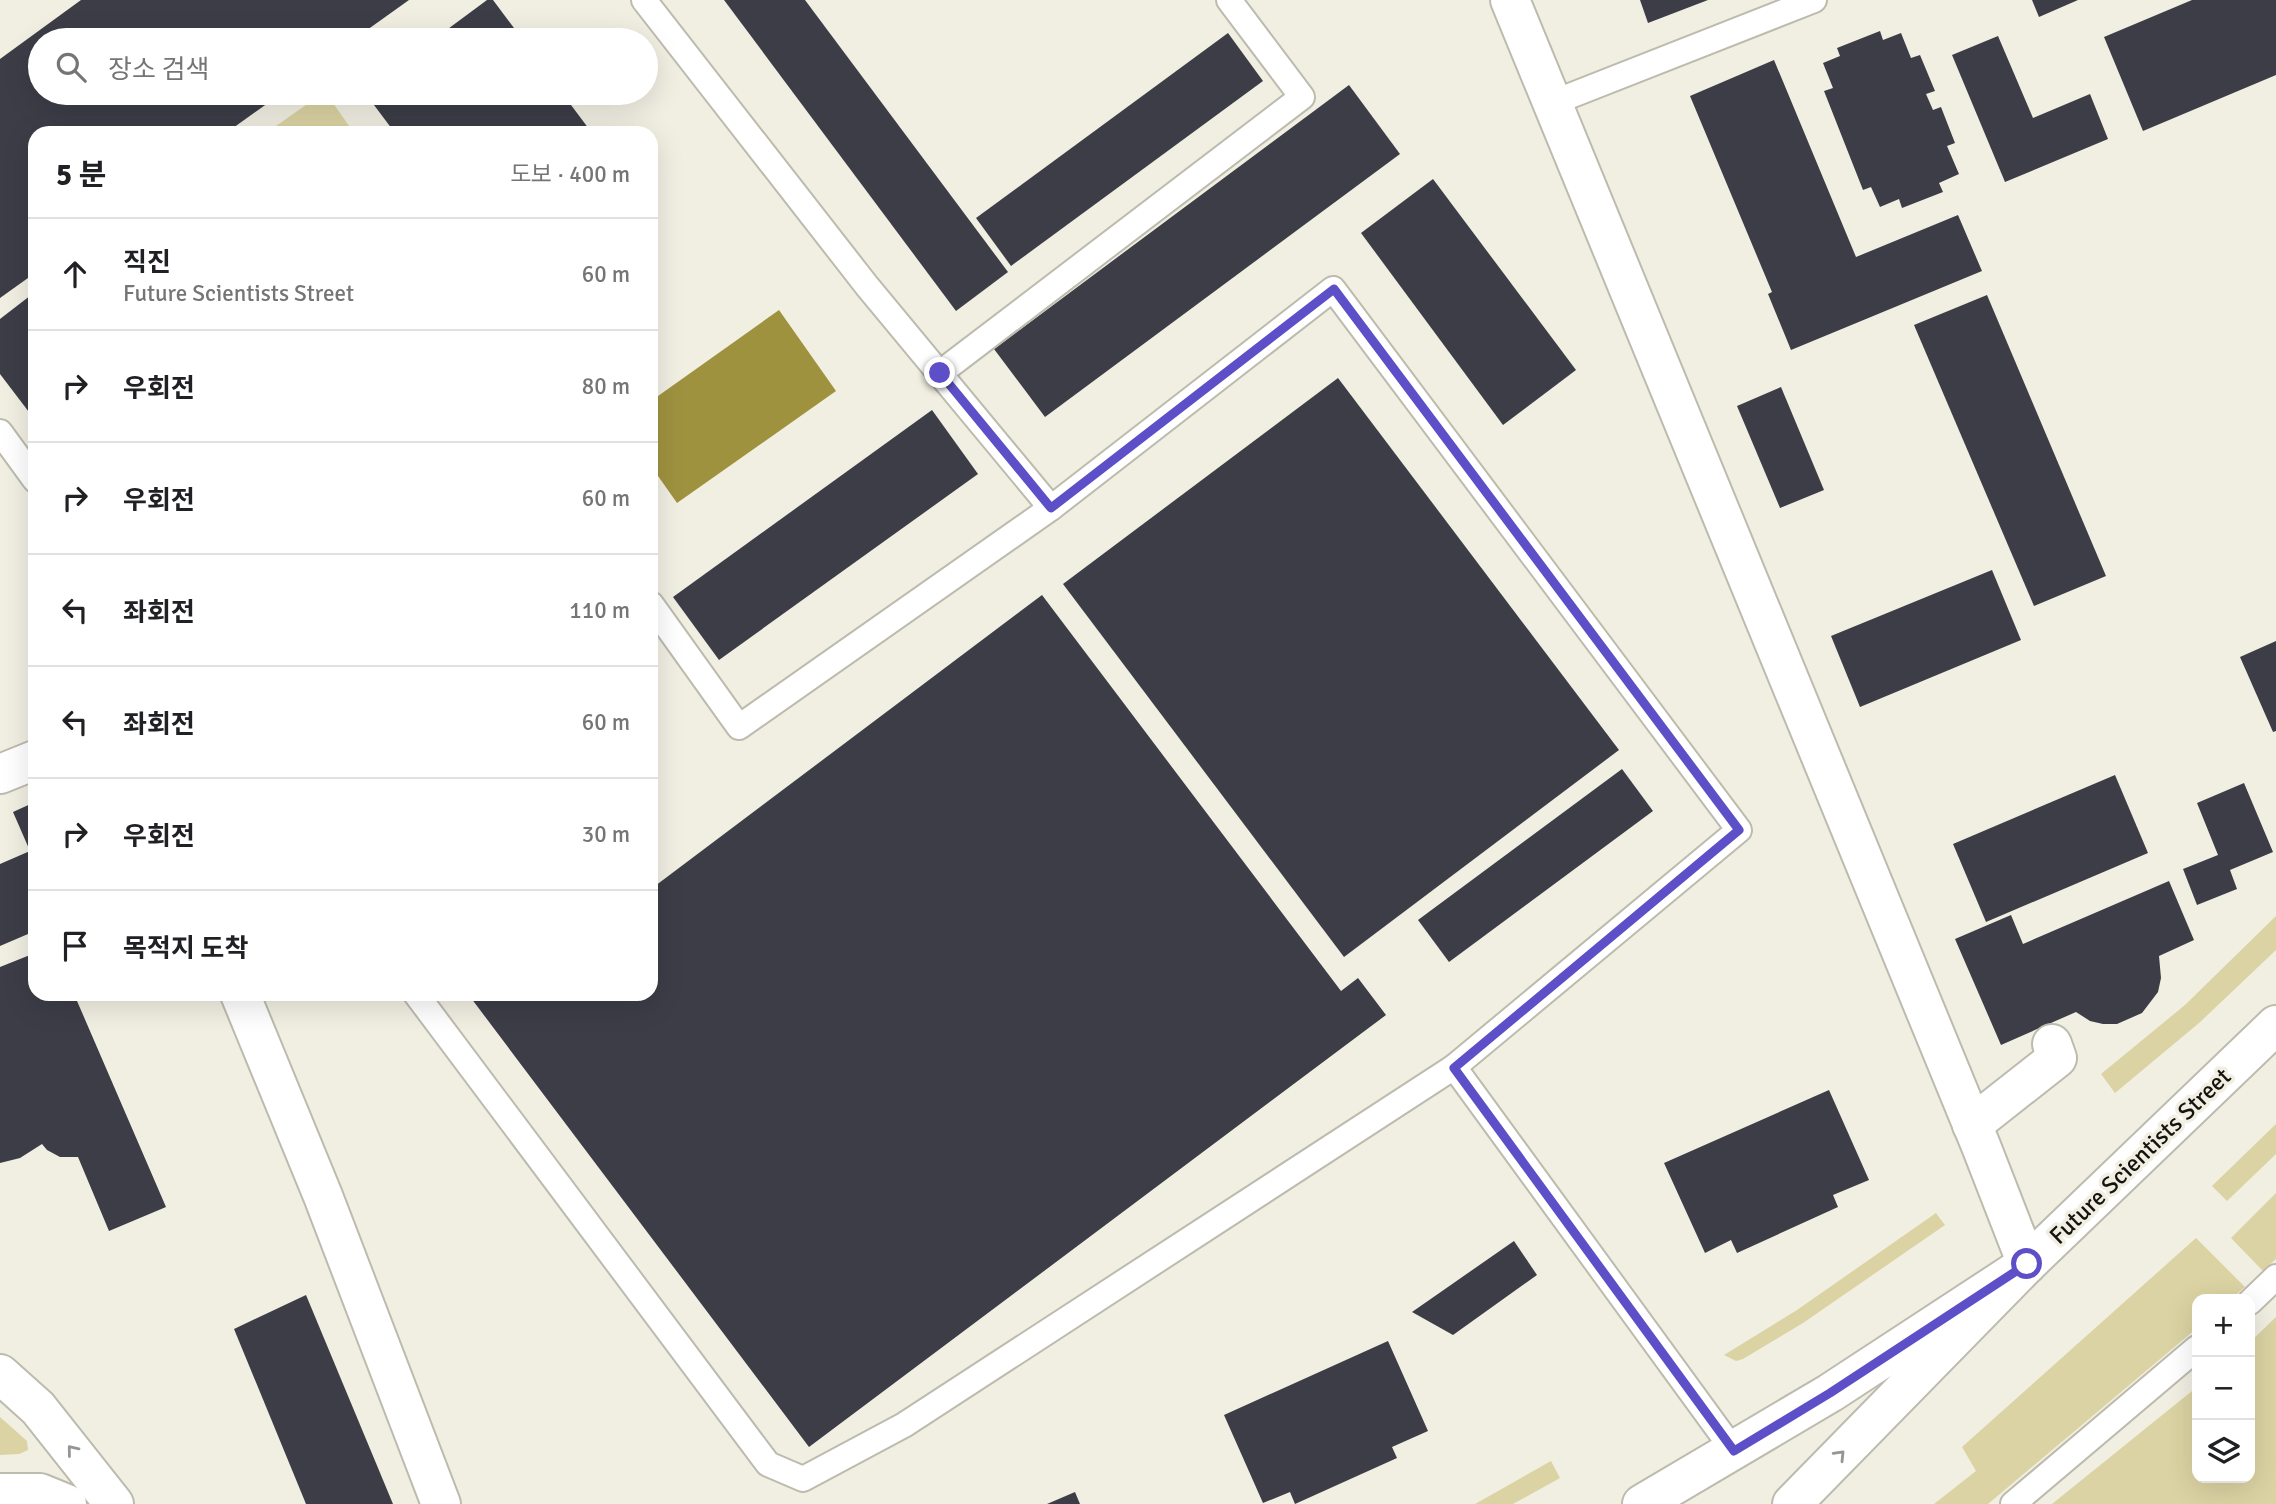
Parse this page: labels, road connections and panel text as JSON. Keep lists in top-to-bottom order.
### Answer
{
  "streets": {
    "main road": ["Future Scientists Street"]
  },
  "page": {
    "search": "장소 검색",
    "heading": ["5 분", "도보 · 400 m"],
    "list": [
      ["직진", "Future Scientists Street", "60 m"],
      ["우회전", "80 m"],
      ["우회전", "60 m"],
      ["좌회전", "110 m"],
      ["좌회전", "60 m"],
      ["우회전", "30 m"],
      "목적지 도착"
    ],
    "map_buttons": ["+", "−"]
  }
}
